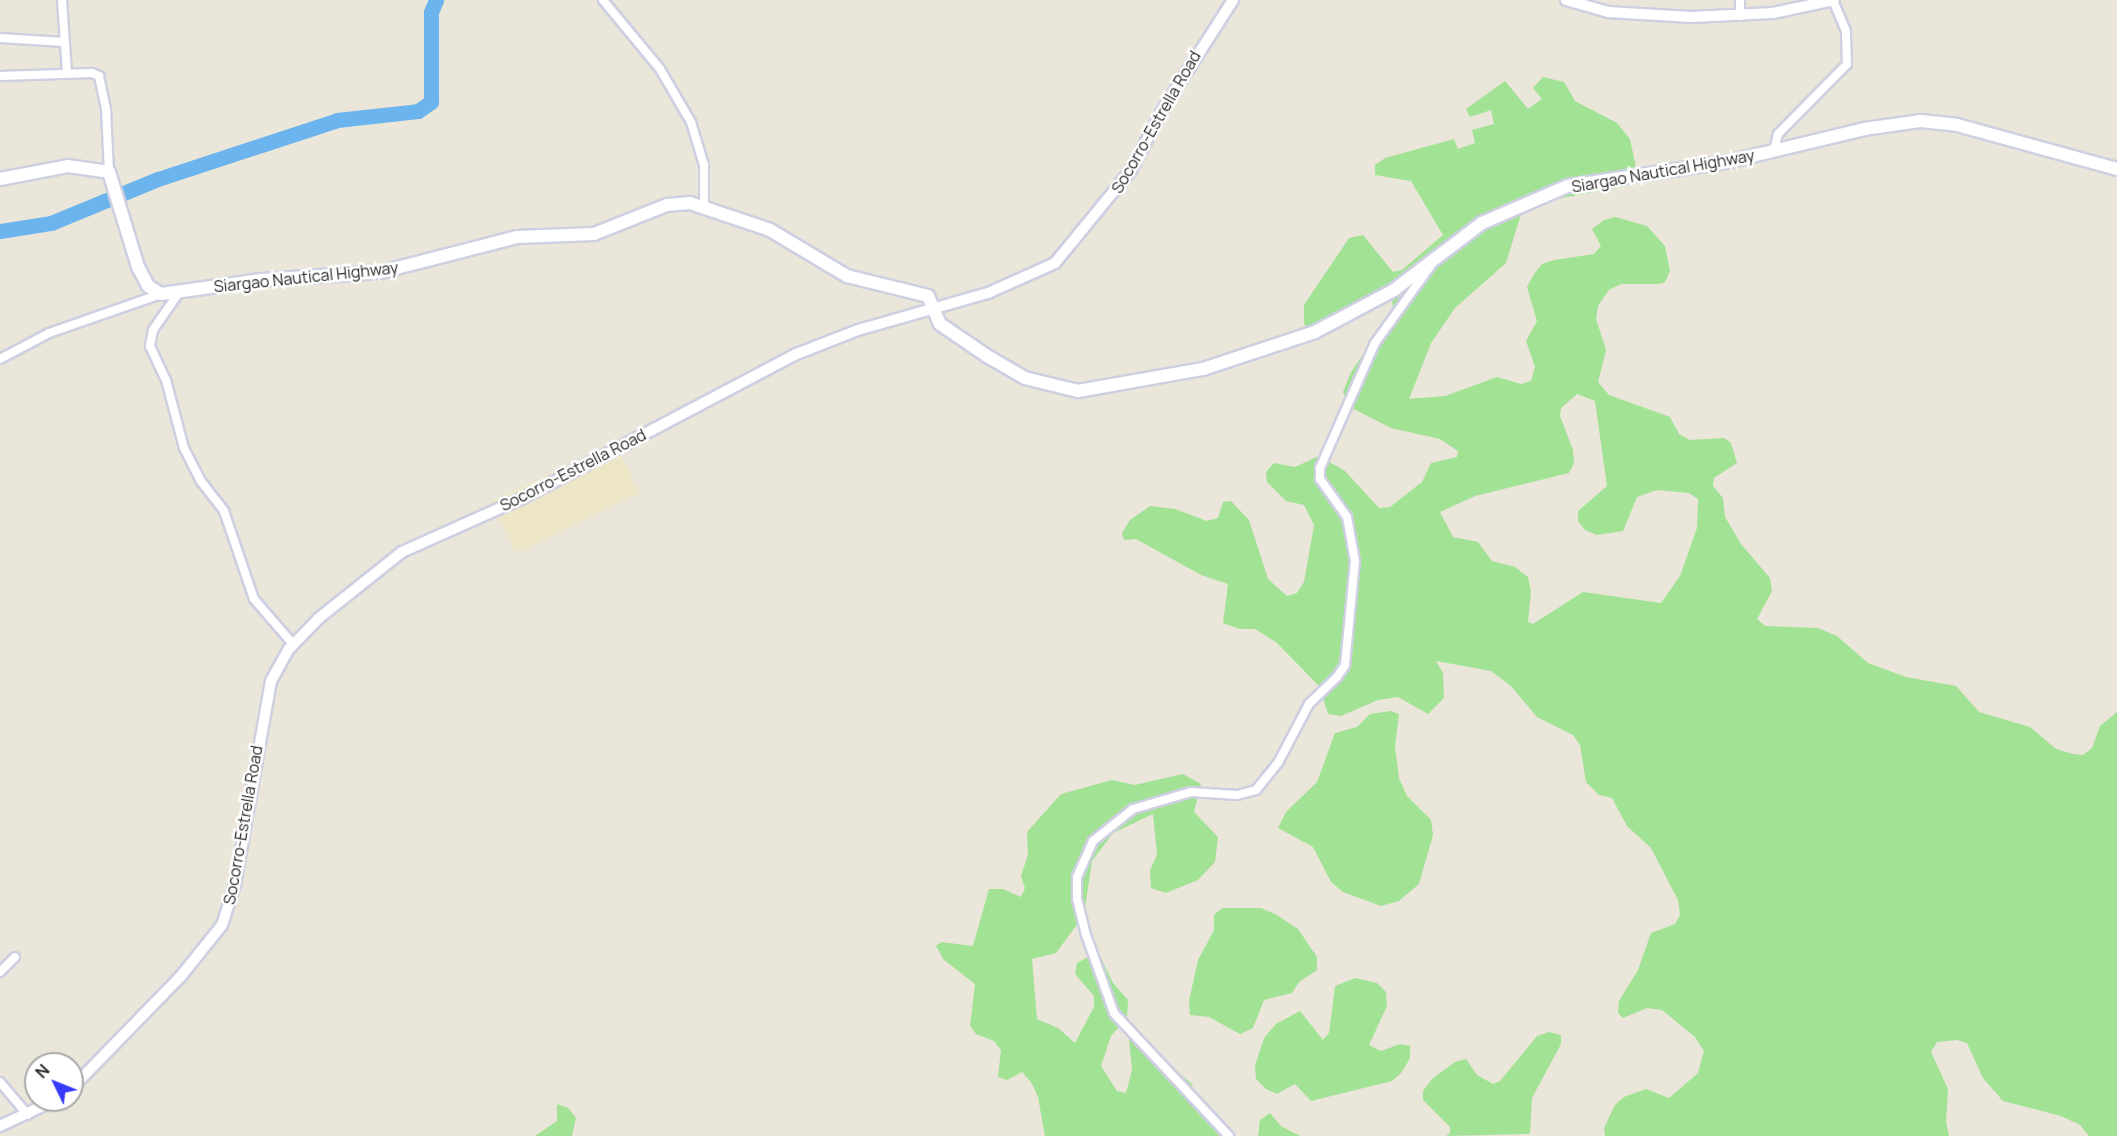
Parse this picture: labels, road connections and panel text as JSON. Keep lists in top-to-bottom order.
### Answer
{
  "streets": {
    "main road": ["Siargao Nautical Highway"],
    "street": ["Socorro-Estrella Road"]
  },
  "crossings": [
    ["Socorro-Estrella Road", "Siargao Nautical Highway"]
  ],
  "north": "top left"
}
